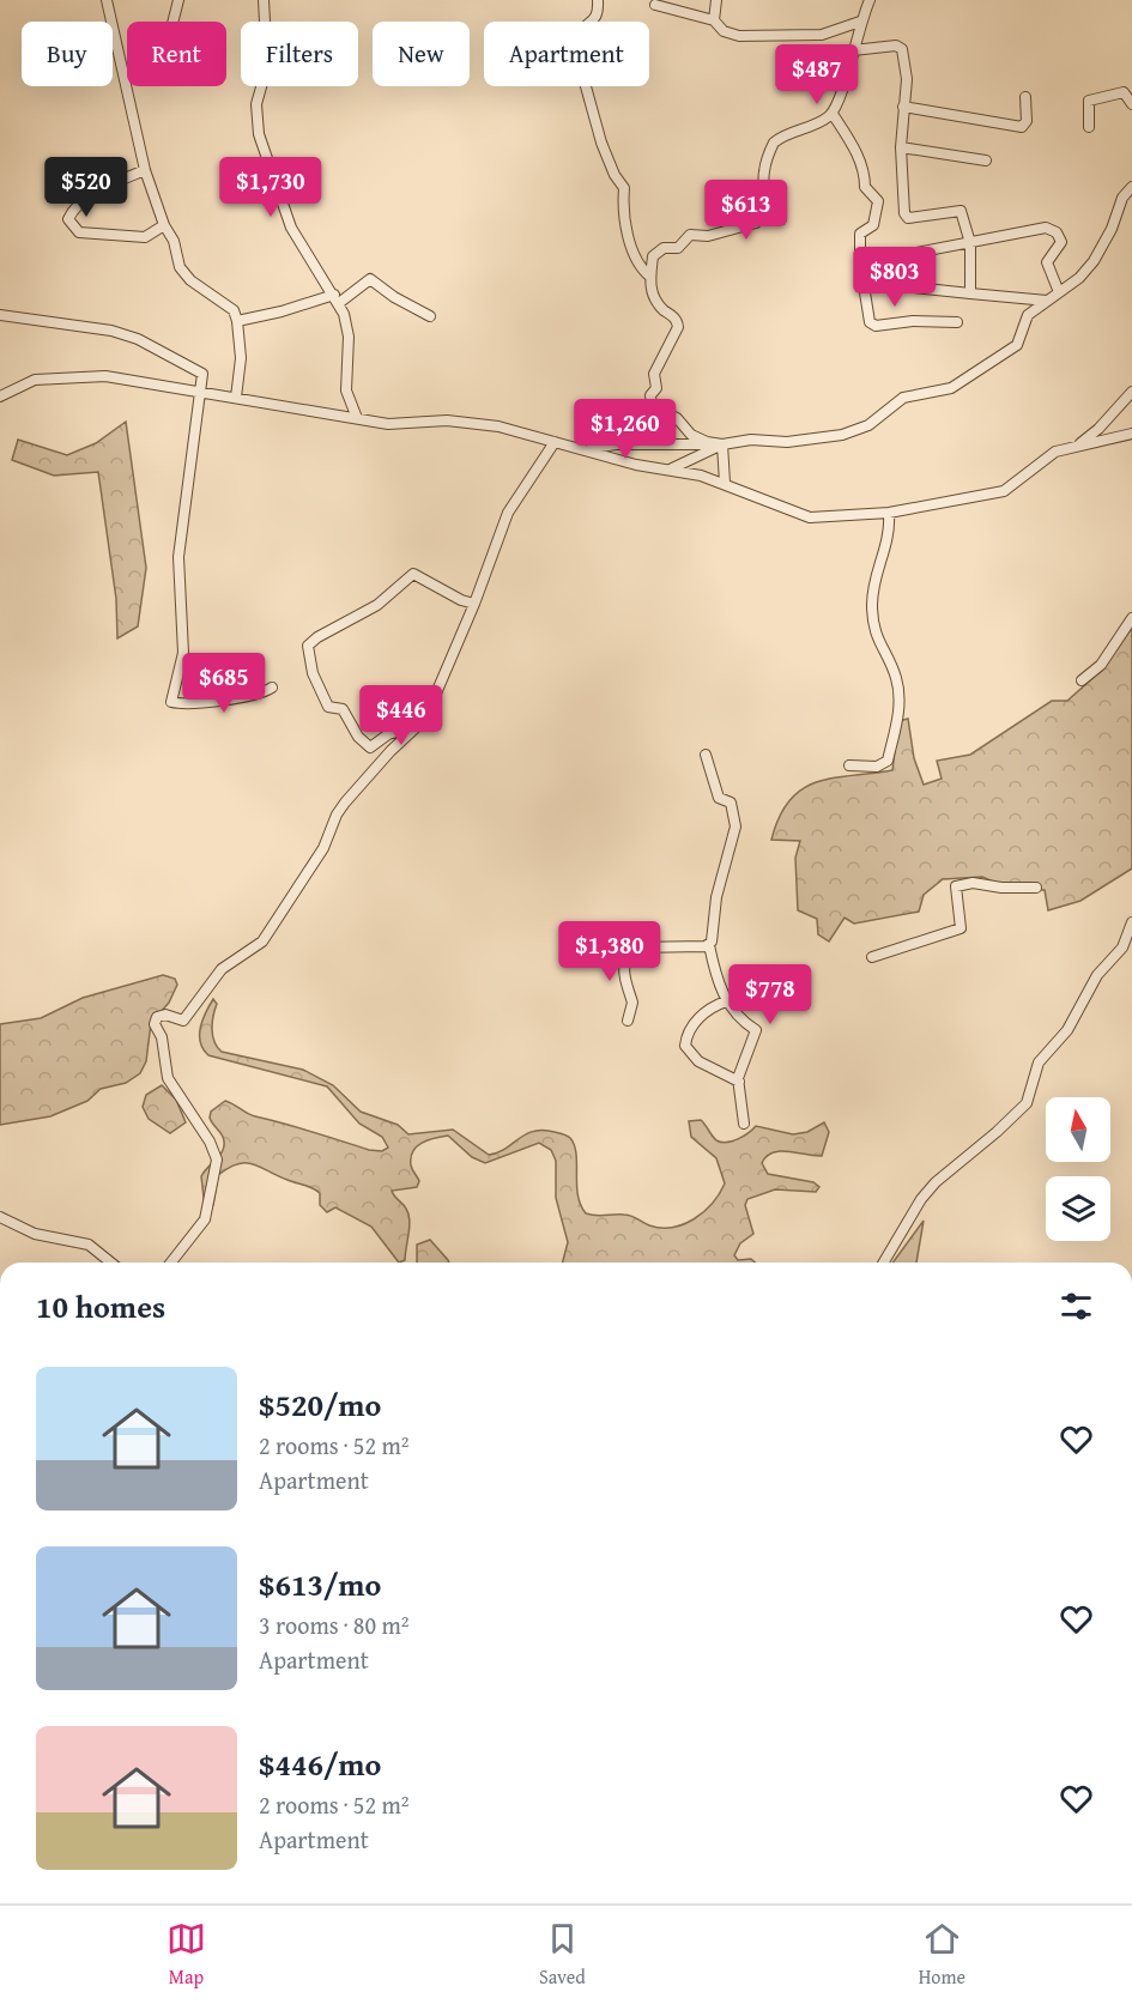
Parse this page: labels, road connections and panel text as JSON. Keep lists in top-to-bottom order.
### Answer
{
  "north": "top",
  "page": {
    "chip": [
      "Buy",
      "Rent",
      "Filters",
      "New",
      "Apartment"
    ],
    "price": [
      "$487",
      "$520",
      "$1,730",
      "$613",
      "$803",
      "$1,260",
      "$685",
      "$446",
      "$1,380",
      "$778"
    ],
    "heading": "10 homes",
    "list": [
      {
        "name": "$520/mo",
        "note": "2 rooms · 52 m² · Apartment"
      },
      {
        "name": "$613/mo",
        "note": "3 rooms · 80 m² · Apartment"
      },
      {
        "name": "$446/mo",
        "note": "2 rooms · 52 m² · Apartment"
      }
    ],
    "tabs": ["Map", "Saved", "Home"]
  }
}
